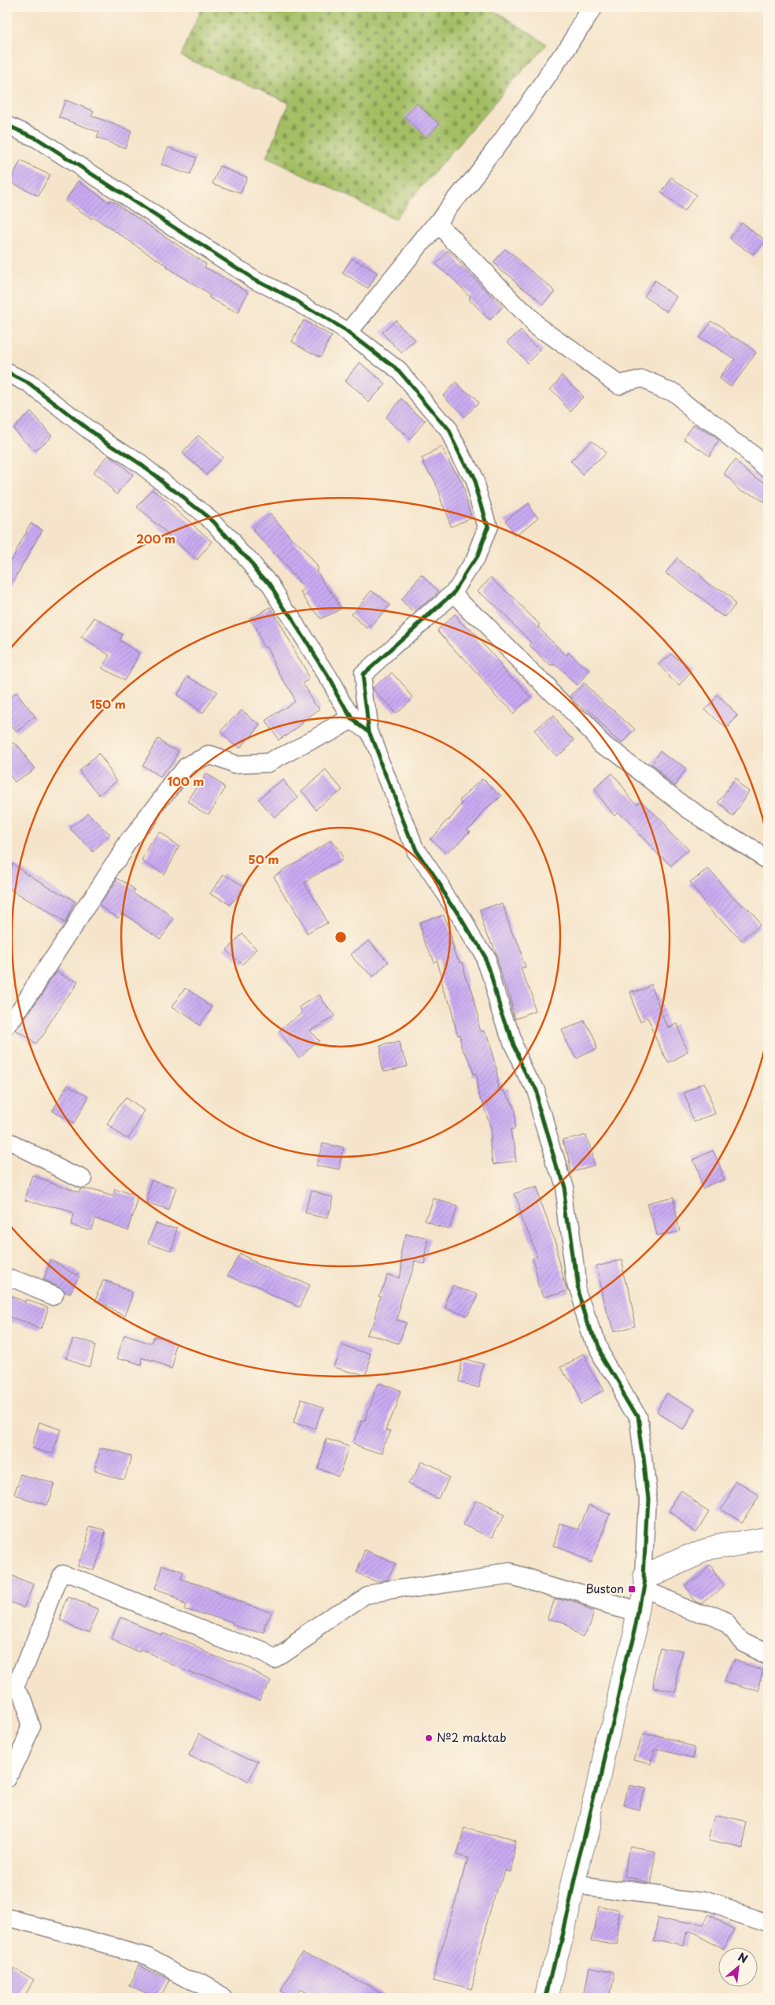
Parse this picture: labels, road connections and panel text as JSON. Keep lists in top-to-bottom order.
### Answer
{
  "places": {
    "transit": ["Buston"],
    "other": ["№2 maktab"]
  },
  "north": "top right",
  "rings": [
    "200 m",
    "150 m",
    "100 m",
    "50 m"
  ]
}
